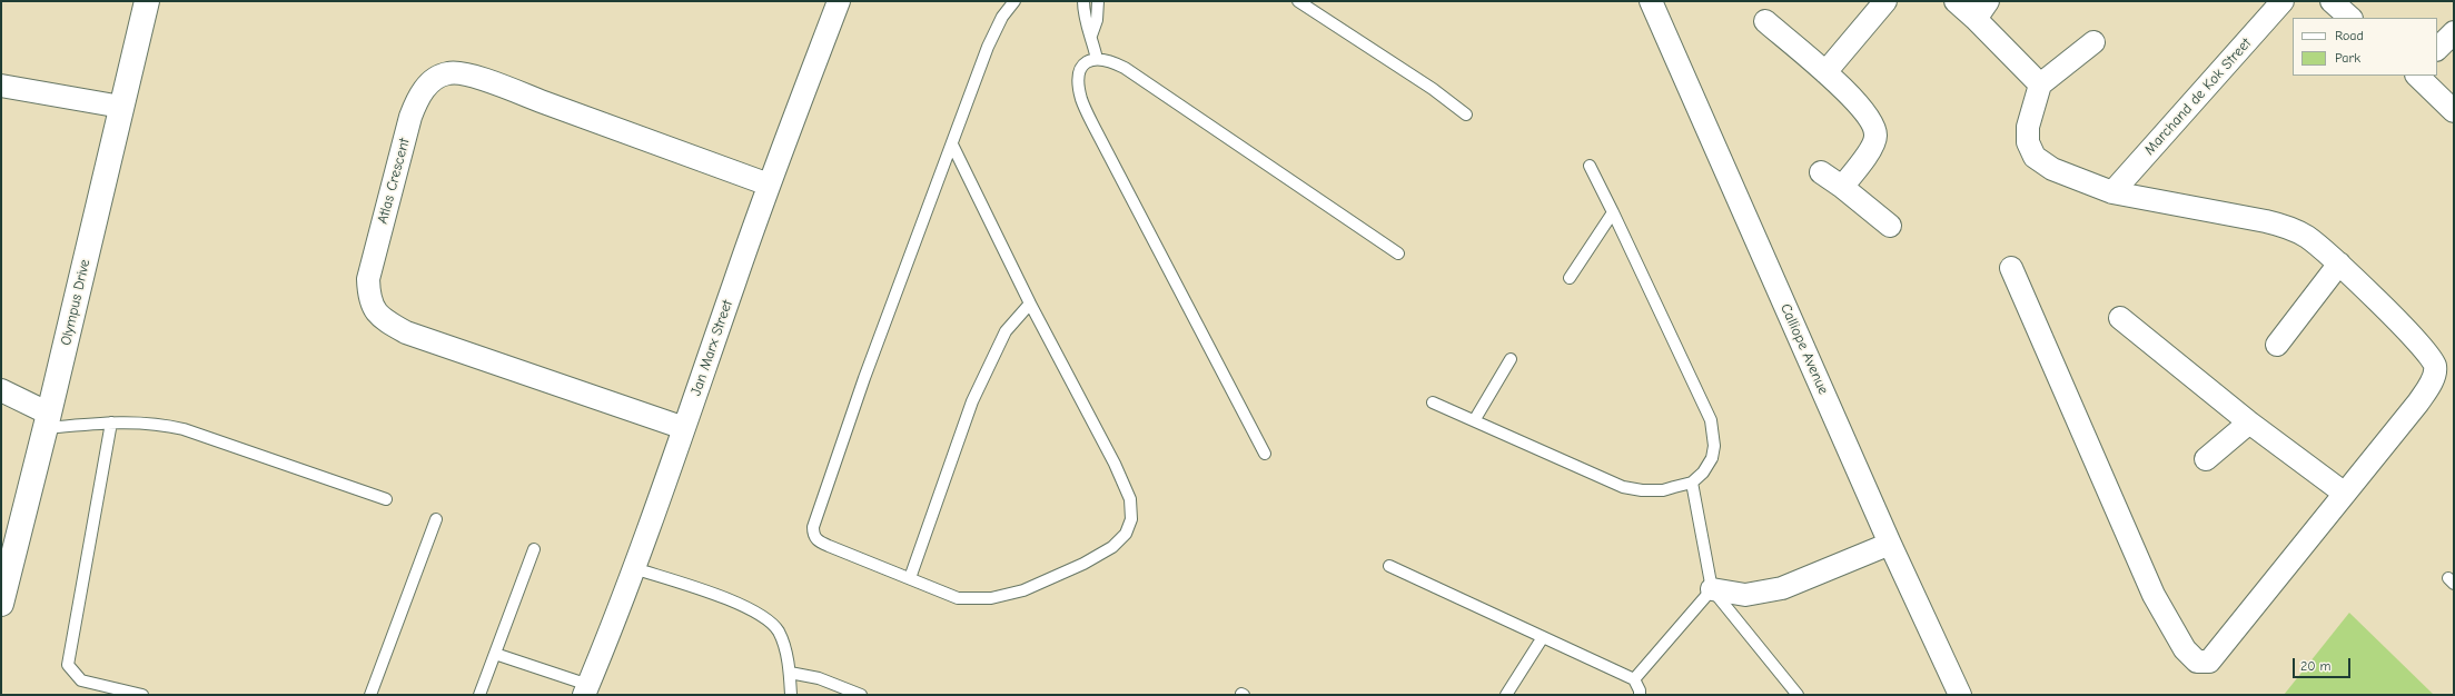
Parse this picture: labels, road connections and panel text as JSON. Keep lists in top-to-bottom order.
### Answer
{
  "streets": {
    "street": [
      "Marchand de Kok Street",
      "Atlas Crescent",
      "Olympus Drive",
      "Jan Marx Street",
      "Calliope Avenue"
    ]
  },
  "crossings": [
    ["Atlas Crescent", "Jan Marx Street"]
  ],
  "legend": ["Road", "Park"],
  "scale_bar": "20 m"
}
